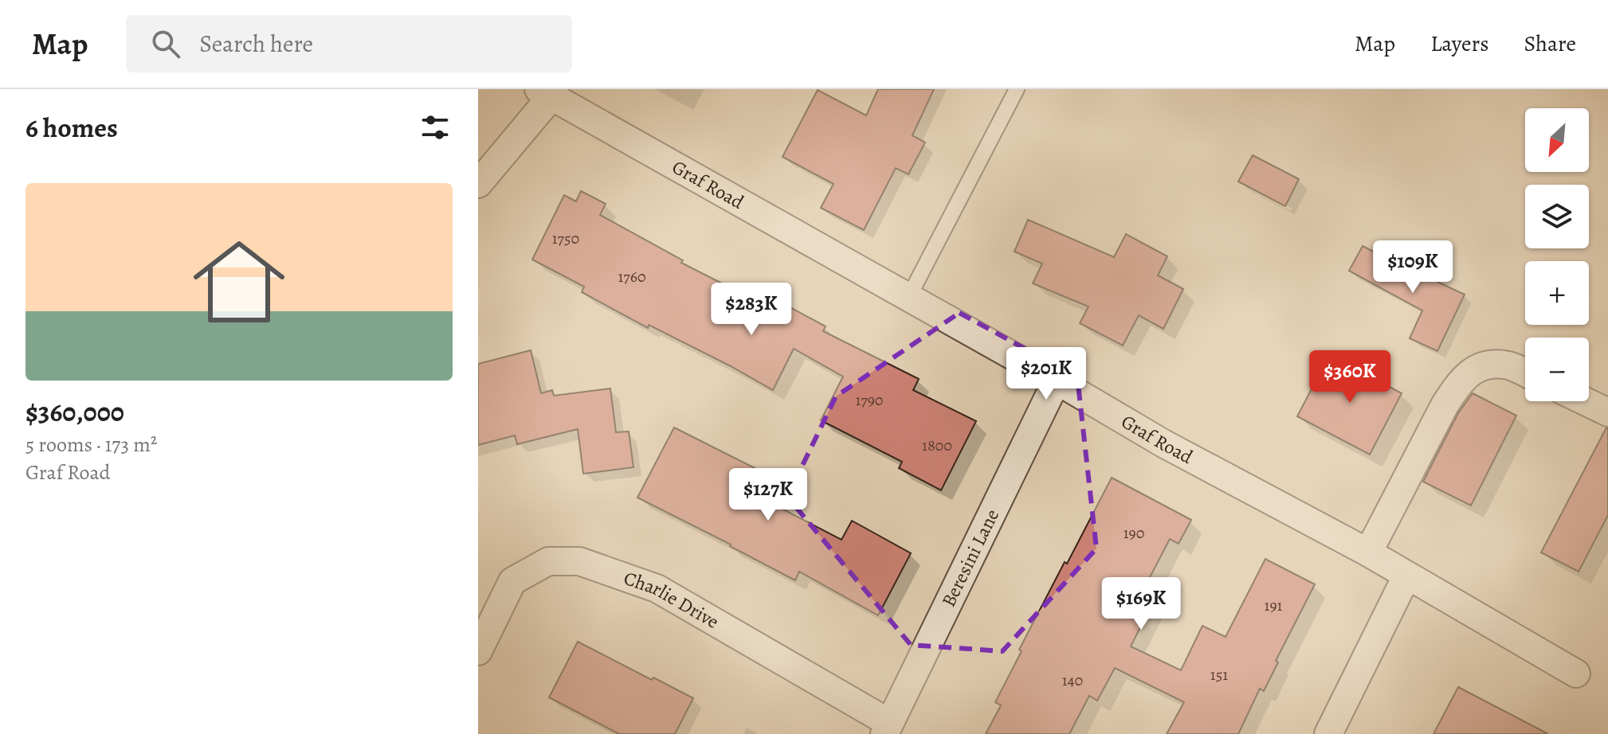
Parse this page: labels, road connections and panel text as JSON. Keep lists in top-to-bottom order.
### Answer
{
  "streets": {
    "street": ["Graf Road", "Beresini Lane", "Charlie Drive"]
  },
  "crossings": [
    ["Graf Road", "Beresini Lane"],
    ["Beresini Lane", "Charlie Drive"]
  ],
  "house_numbers": [
    "1750",
    "1760",
    "1790",
    "1800",
    "190",
    "191",
    "151",
    "140"
  ],
  "north": "bottom left",
  "page": {
    "header": "Map",
    "search": "Search here",
    "nav": ["Map", "Layers", "Share"],
    "heading": "6 homes",
    "map_buttons": ["+", "−"],
    "list": [
      {
        "name": "$360,000",
        "note": "5 rooms · 173 m² · Graf Road"
      }
    ],
    "price": [
      "$109K",
      "$283K",
      "$201K",
      "$360K",
      "$127K",
      "$169K"
    ]
  }
}
